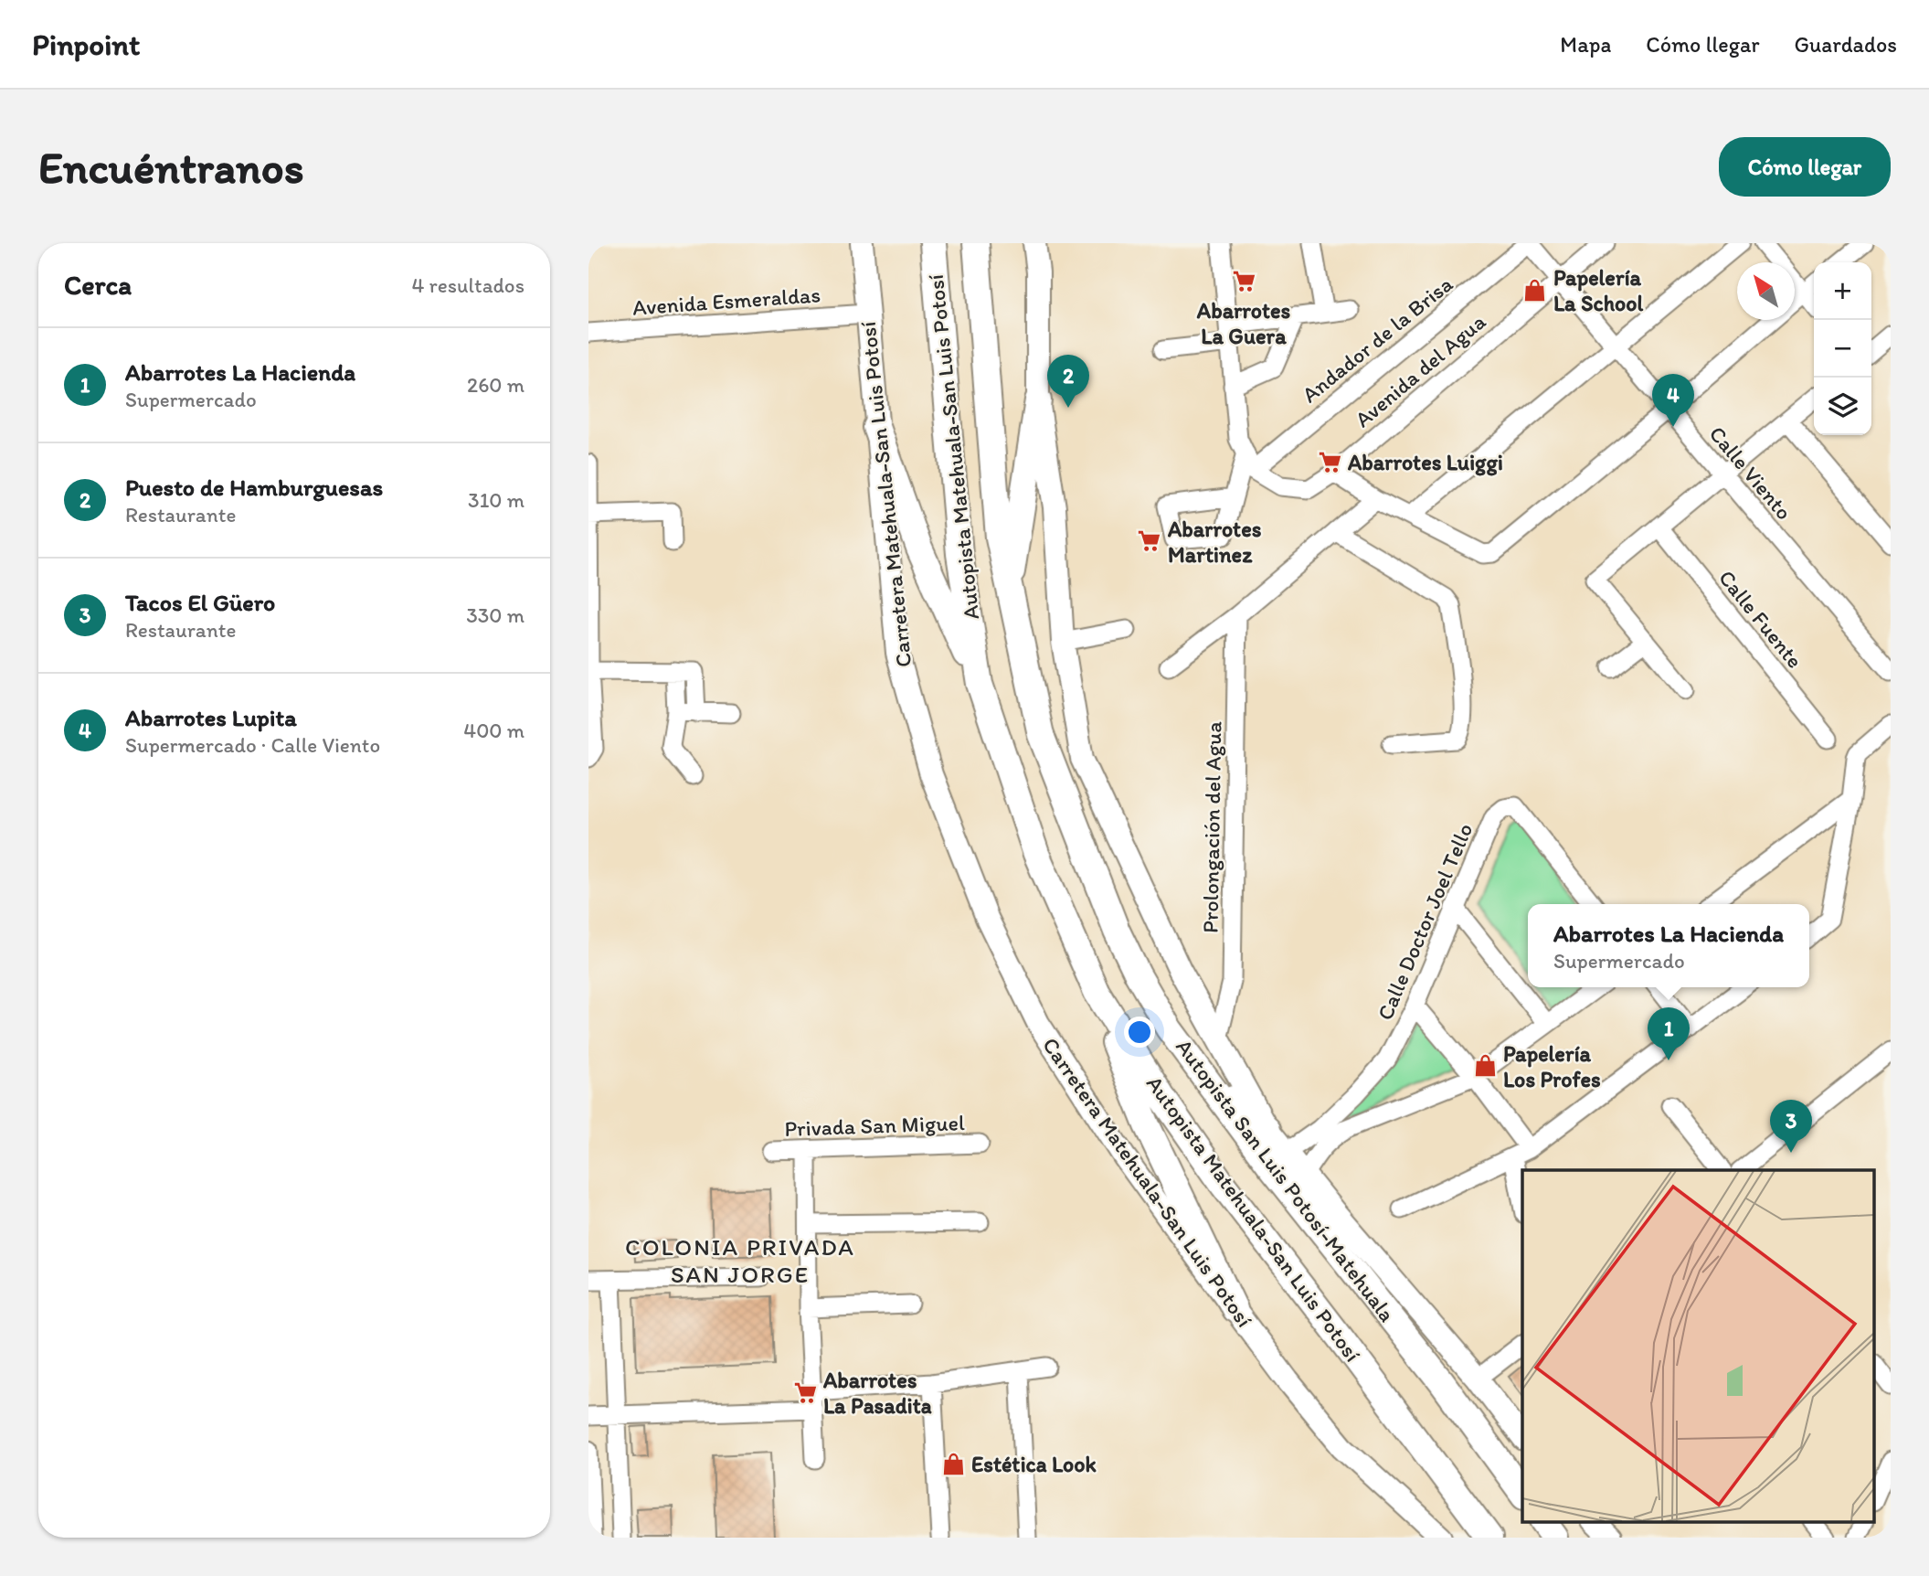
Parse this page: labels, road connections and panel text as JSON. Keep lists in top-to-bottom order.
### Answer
{
  "streets": {
    "highway": ["Autopista Matehuala-San Luis Potosí", "Autopista San Luis Potosí-Matehuala"],
    "main road": ["Carretera Matehuala-San Luis Potosí"],
    "street": [
      "Avenida Esmeraldas",
      "Andador de la Brisa",
      "Avenida del Agua",
      "Calle Viento",
      "Calle Fuente",
      "Prolongación del Agua",
      "Calle Doctor Joel Tello",
      "Privada San Miguel"
    ]
  },
  "crossings": [
    ["Avenida Esmeraldas", "Carretera Matehuala-San Luis Potosí"],
    ["Andador de la Brisa", "Avenida del Agua"],
    ["Andador de la Brisa", "Calle Viento"],
    ["Avenida del Agua", "Calle Viento"]
  ],
  "districts": ["COLONIA PRIVADA SAN JORGE"],
  "places": {
    "supermarket": [
      "Abarrotes La Guera",
      "Abarrotes Luiggi",
      "Abarrotes Martinez",
      "Abarrotes La Pasadita"
    ],
    "shop": ["Papelería La School", "Papelería Los Profes", "Estética Look"]
  },
  "north": "top left",
  "page": {
    "header": "Pinpoint",
    "nav": ["Mapa", "Cómo llegar", "Guardados"],
    "buttons": "Cómo llegar",
    "title": "Encuéntranos",
    "heading": ["Cerca", "4 resultados"],
    "map_buttons": ["+", "−"],
    "list": [
      {
        "mark": "1",
        "name": "Abarrotes La Hacienda",
        "note": "Supermercado",
        "value": "260 m"
      },
      {
        "mark": "2",
        "name": "Puesto de Hamburguesas",
        "note": "Restaurante",
        "value": "310 m"
      },
      {
        "mark": "3",
        "name": "Tacos El Güero",
        "note": "Restaurante",
        "value": "330 m"
      },
      {
        "mark": "4",
        "name": "Abarrotes Lupita",
        "note": "Supermercado · Calle Viento",
        "value": "400 m"
      }
    ],
    "pins": [
      "2",
      "4",
      "1",
      "3"
    ],
    "popup": ["Abarrotes La Hacienda", "Supermercado"]
  }
}
